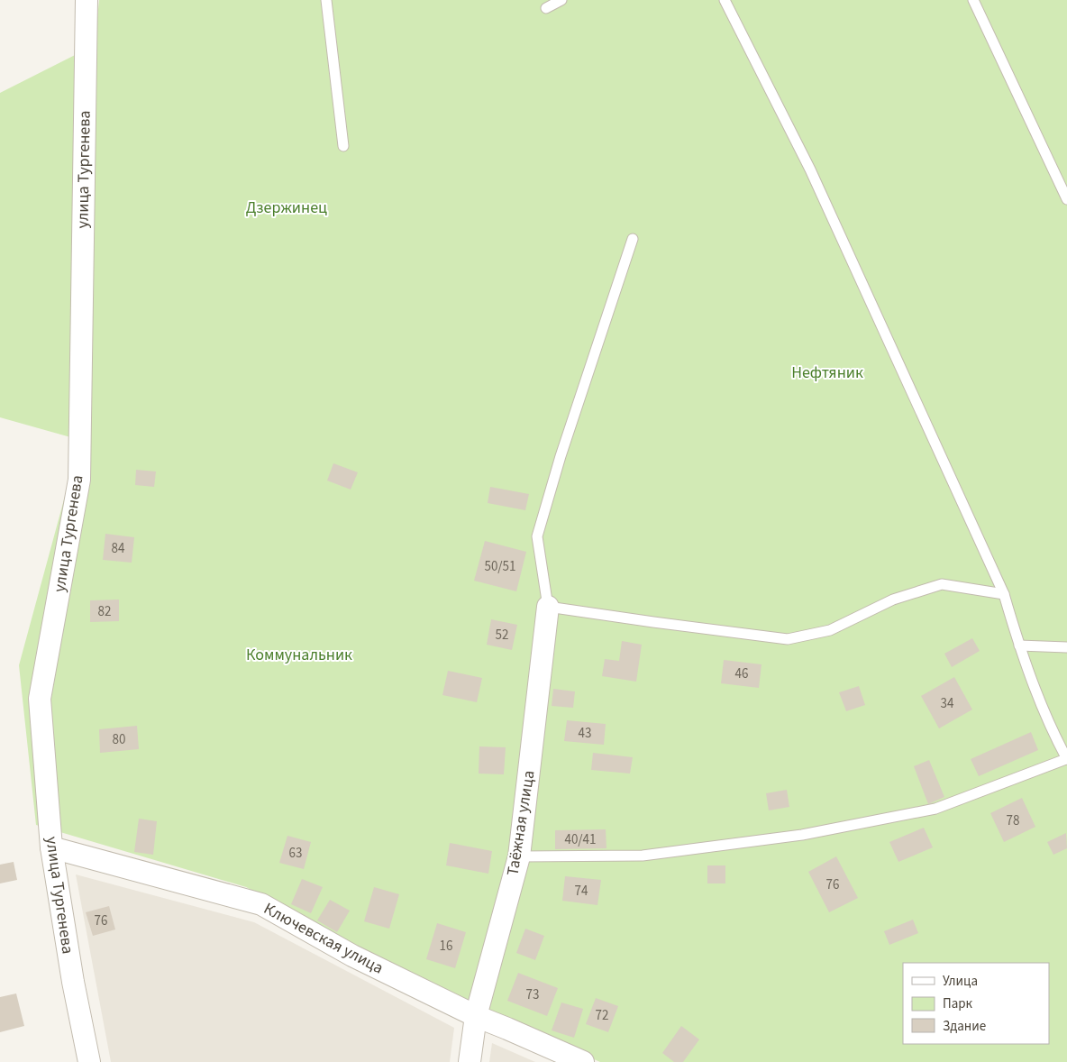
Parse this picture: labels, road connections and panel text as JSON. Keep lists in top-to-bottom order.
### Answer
{
  "streets": {
    "street": ["улица Тургенева", "Таёжная улица", "Ключевская улица"]
  },
  "crossings": [
    ["улица Тургенева", "Ключевская улица"],
    ["Таёжная улица", "Ключевская улица"]
  ],
  "parks": ["Дзержинец", "Нефтяник", "Коммунальник"],
  "house_numbers": [
    "84",
    "50/51",
    "82",
    "52",
    "46",
    "34",
    "43",
    "80",
    "78",
    "40/41",
    "63",
    "76",
    "74",
    "76",
    "16",
    "73",
    "72"
  ],
  "legend": ["Улица", "Парк", "Здание"]
}
